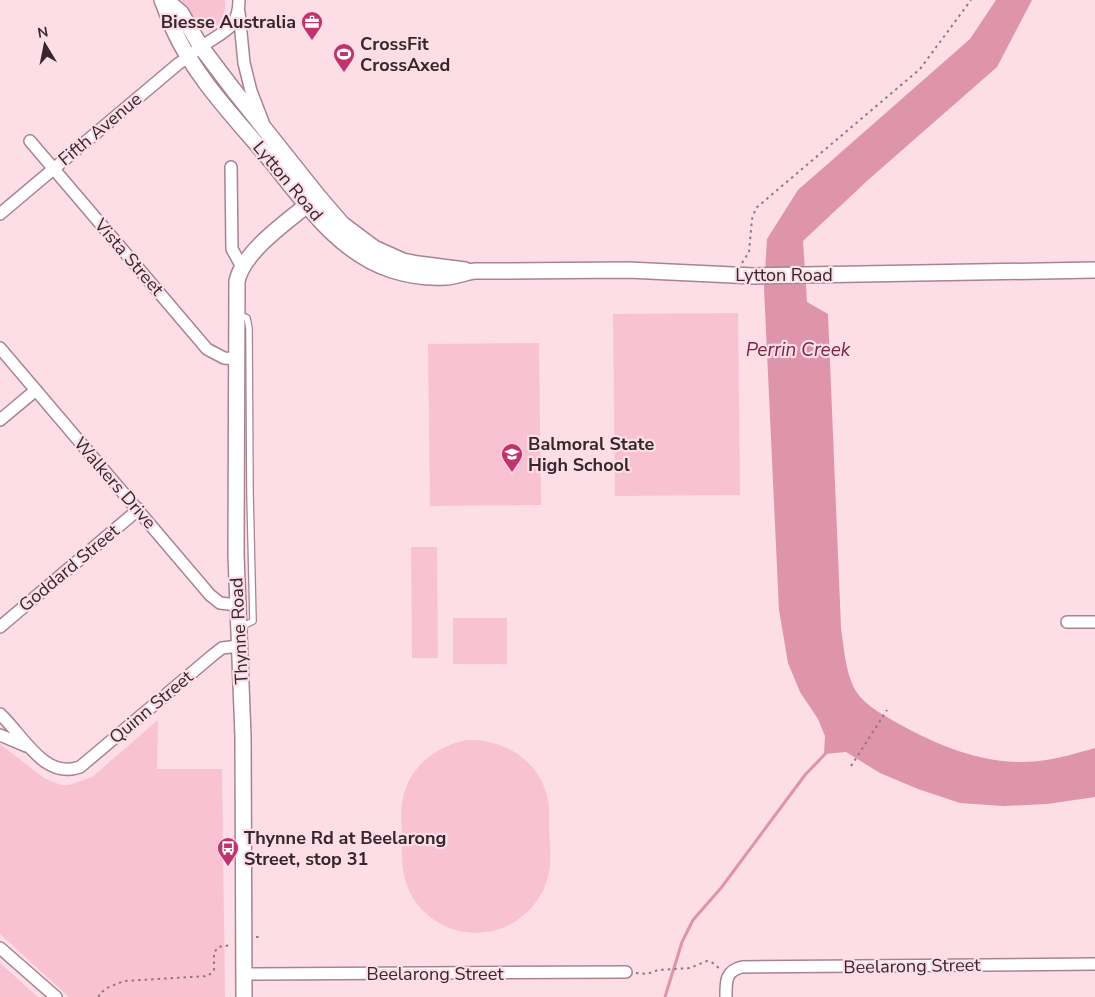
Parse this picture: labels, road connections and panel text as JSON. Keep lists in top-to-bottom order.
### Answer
{
  "streets": {
    "main road": ["Lytton Road", "Thynne Road"],
    "street": [
      "Fifth Avenue",
      "Vista Street",
      "Walkers Drive",
      "Goddard Street",
      "Quinn Street",
      "Beelarong Street"
    ]
  },
  "crossings": [
    ["Fifth Avenue", "Lytton Road"],
    ["Fifth Avenue", "Vista Street"],
    ["Lytton Road", "Thynne Road"],
    ["Vista Street", "Thynne Road"],
    ["Walkers Drive", "Goddard Street"],
    ["Walkers Drive", "Thynne Road"],
    ["Thynne Road", "Quinn Street"],
    ["Thynne Road", "Beelarong Street"]
  ],
  "water": ["Perrin Creek"],
  "places": {
    "office": ["Biesse Australia"],
    "sports": ["CrossFit CrossAxed"],
    "school or university": ["Balmoral State High School"],
    "bus stop": ["Thynne Rd at Beelarong Street, stop 31"]
  },
  "north": "top"
}
